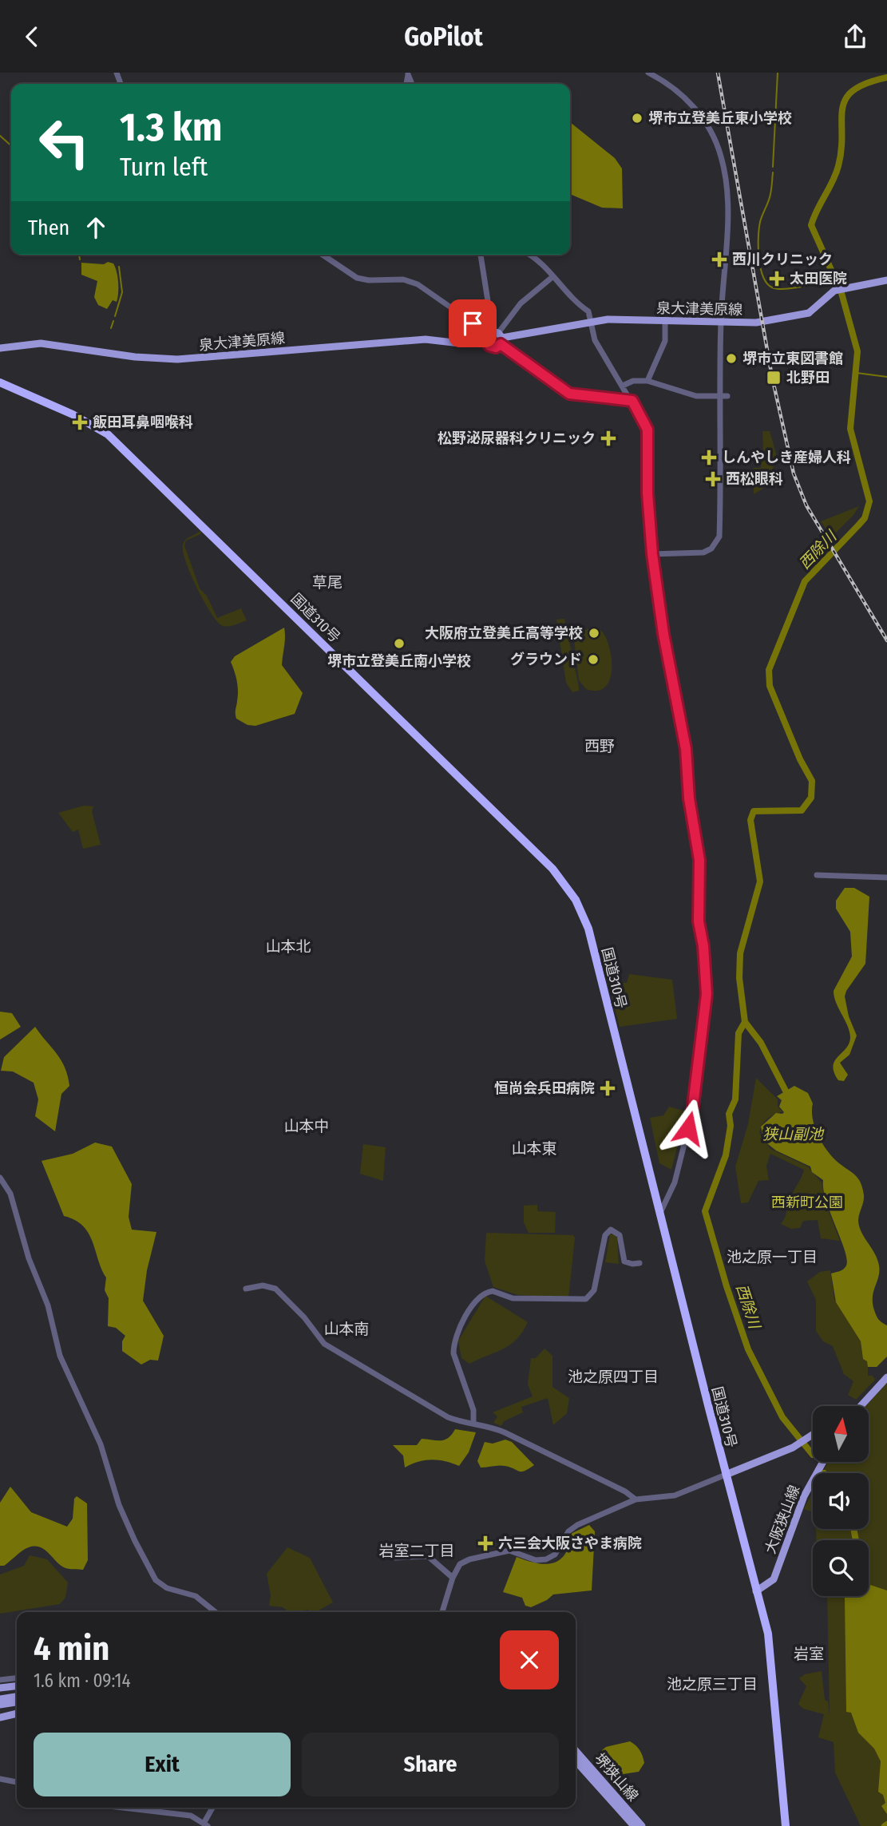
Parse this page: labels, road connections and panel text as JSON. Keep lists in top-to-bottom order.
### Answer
{
  "streets": {
    "highway": ["国道310号"],
    "main road": ["泉大津美原線", "大阪狭山線", "堺狭山線"]
  },
  "crossings": [
    ["国道310号", "大阪狭山線"]
  ],
  "districts": [
    "草尾",
    "西野",
    "山本北",
    "山本中",
    "山本東",
    "池之原一丁目",
    "山本南",
    "池之原四丁目",
    "岩室二丁目",
    "岩室",
    "池之原三丁目"
  ],
  "water": ["西除川", "狭山副池"],
  "parks": ["西新町公園"],
  "places": {
    "other": [
      "堺市立登美丘東小学校",
      "堺市立東図書館",
      "大阪府立登美丘高等学校",
      "堺市立登美丘南小学校",
      "グラウンド"
    ],
    "health": [
      "西川クリニック",
      "太田医院",
      "飯田耳鼻咽喉科",
      "松野泌尿器科クリニック",
      "しんやしき産婦人科",
      "西松眼科",
      "恒尚会兵田病院",
      "六三会大阪さやま病院"
    ],
    "transit": ["北野田"]
  },
  "north": "top",
  "page": {
    "header": "GoPilot",
    "turn": ["1.3 km", "Turn left"],
    "then": "Then",
    "heading": ["4 min", "1.6 km · 09:14"],
    "buttons": ["Exit", "Share"]
  }
}
